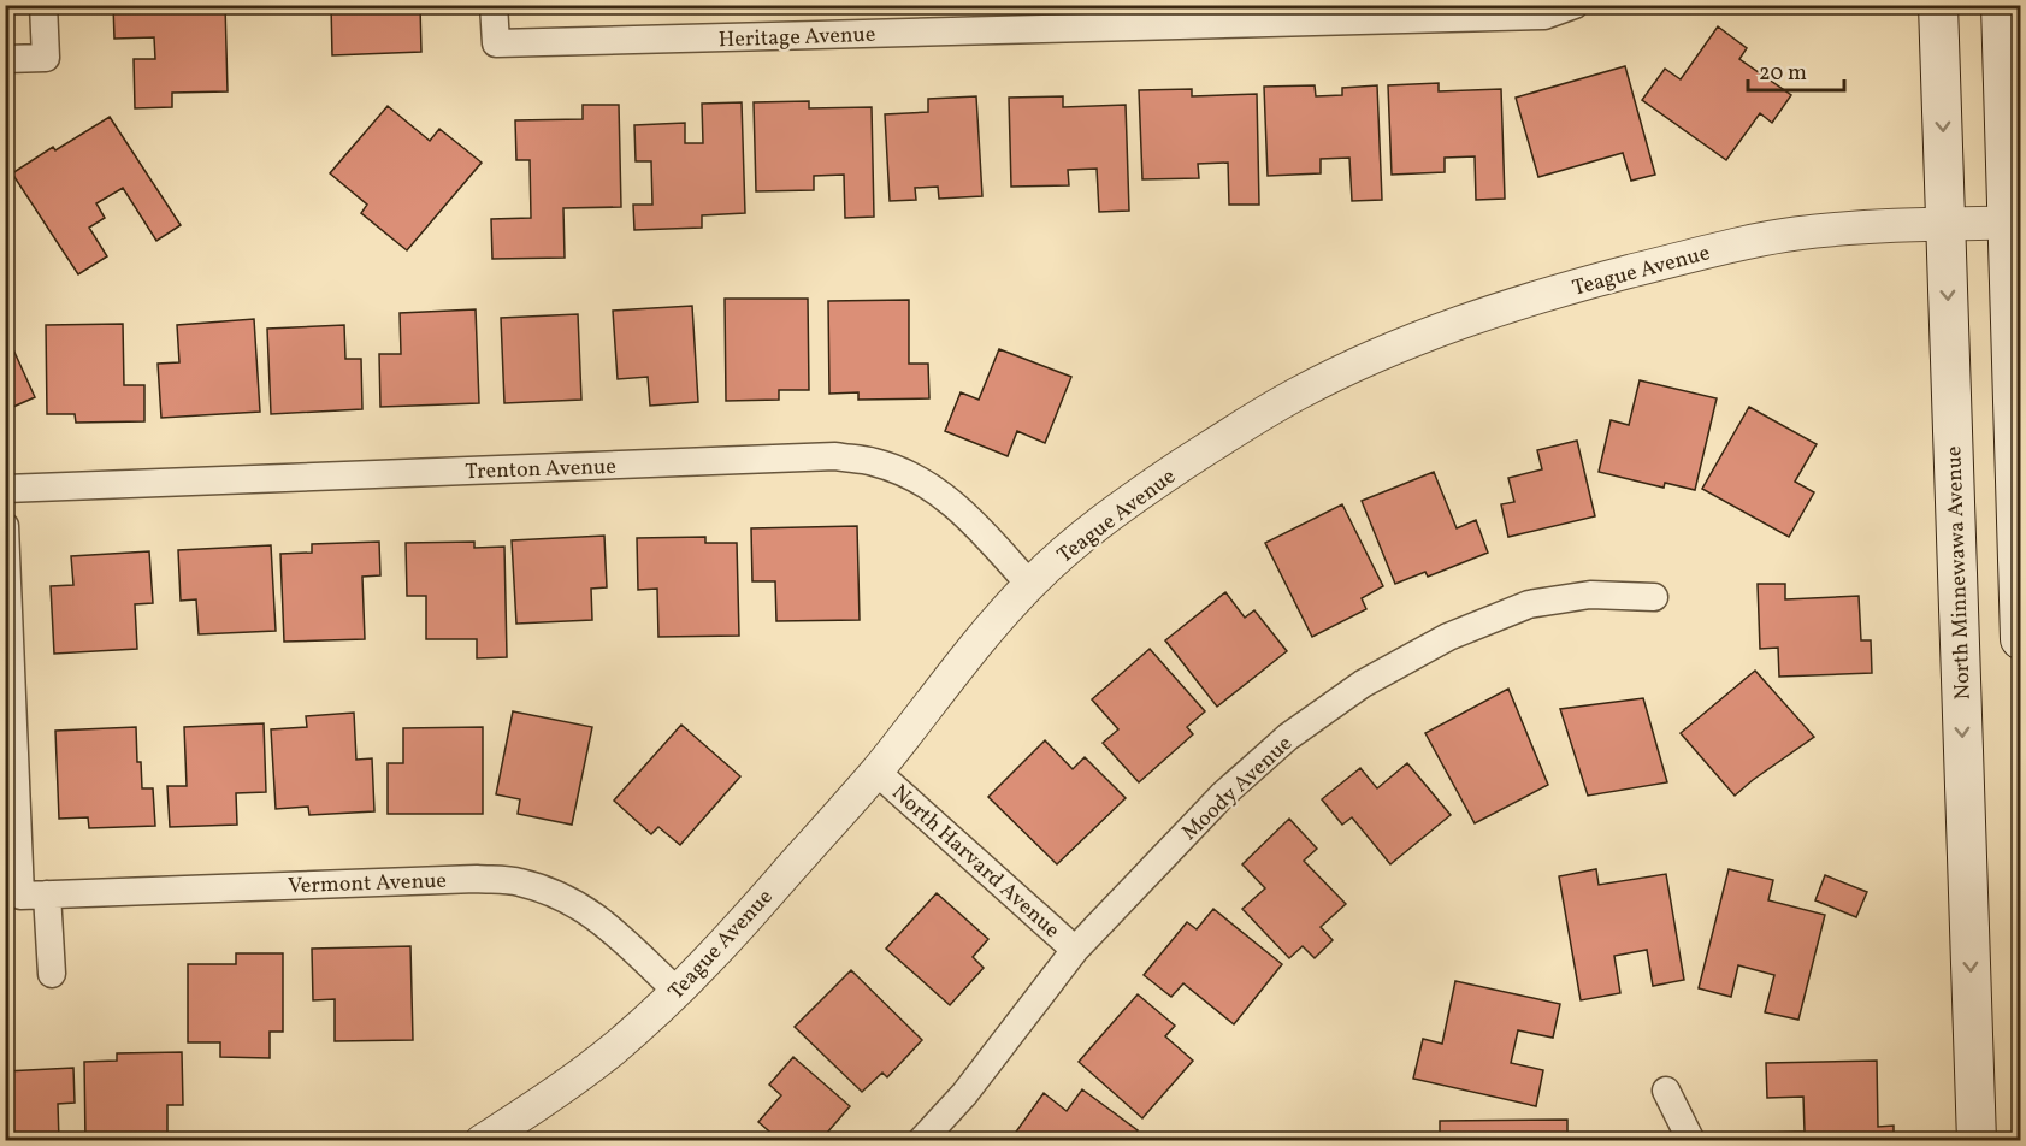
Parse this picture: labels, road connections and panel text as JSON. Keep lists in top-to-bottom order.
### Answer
{
  "streets": {
    "main road": ["North Minnewawa Avenue"],
    "street": [
      "Heritage Avenue",
      "Teague Avenue",
      "Trenton Avenue",
      "Moody Avenue",
      "North Harvard Avenue",
      "Vermont Avenue"
    ]
  },
  "crossings": [
    ["Teague Avenue", "Trenton Avenue"],
    ["Teague Avenue", "North Minnewawa Avenue"],
    ["Teague Avenue", "North Harvard Avenue"],
    ["Teague Avenue", "Vermont Avenue"],
    ["Moody Avenue", "North Harvard Avenue"]
  ],
  "scale_bar": "20 m"
}
